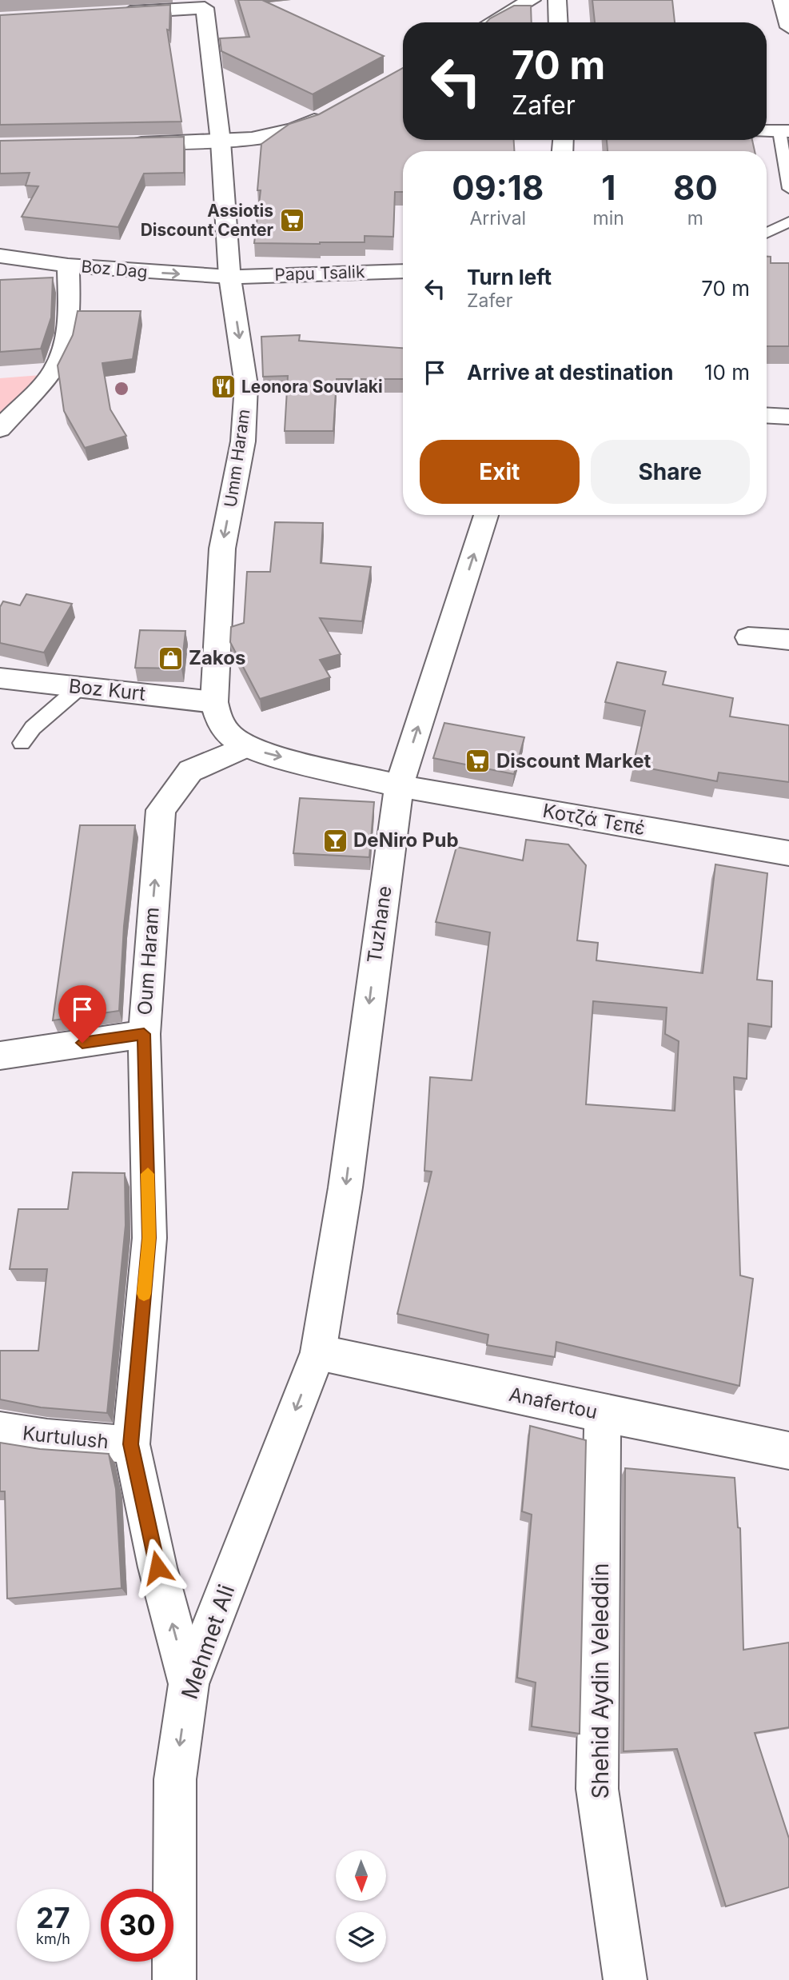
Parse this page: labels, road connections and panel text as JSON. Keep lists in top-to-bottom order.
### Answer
{
  "streets": {
    "street": [
      "Boz Dag",
      "Papu Tsalik",
      "Umm Haram",
      "Boz Kurt",
      "Κοτζά Τεπέ",
      "Tuzhane",
      "Oum Haram",
      "Anafertou",
      "Kurtulush",
      "Mehmet Ali",
      "Shehid Aydin Veleddin"
    ]
  },
  "crossings": [
    ["Boz Dag", "Papu Tsalik"],
    ["Boz Dag", "Umm Haram"],
    ["Papu Tsalik", "Umm Haram"],
    ["Umm Haram", "Boz Kurt"],
    ["Umm Haram", "Κοτζά Τεπέ"],
    ["Umm Haram", "Tuzhane"],
    ["Umm Haram", "Oum Haram"],
    ["Κοτζά Τεπέ", "Tuzhane"],
    ["Tuzhane", "Anafertou"],
    ["Tuzhane", "Mehmet Ali"],
    ["Oum Haram", "Kurtulush"],
    ["Oum Haram", "Mehmet Ali"],
    ["Anafertou", "Mehmet Ali"],
    ["Anafertou", "Shehid Aydin Veleddin"]
  ],
  "one_way": ["Umm Haram", "Oum Haram", "Mehmet Ali"],
  "places": {
    "supermarket": ["Assiotis Discount Center", "Discount Market"],
    "restaurant": ["Leonora Souvlaki"],
    "shop": ["Zakos"],
    "bar": ["DeNiro Pub"]
  },
  "north": "bottom",
  "page": {
    "turn": ["70 m", "Zafer"],
    "eta": [
      "09:18",
      "Arrival",
      "1",
      "min",
      "80",
      "m"
    ],
    "list": [
      {
        "name": "Turn left",
        "note": "Zafer",
        "value": "70 m"
      },
      {
        "name": "Arrive at destination",
        "value": "10 m"
      }
    ],
    "buttons": ["Exit", "Share"],
    "speed": "27 km/h",
    "limit": "30"
  }
}
